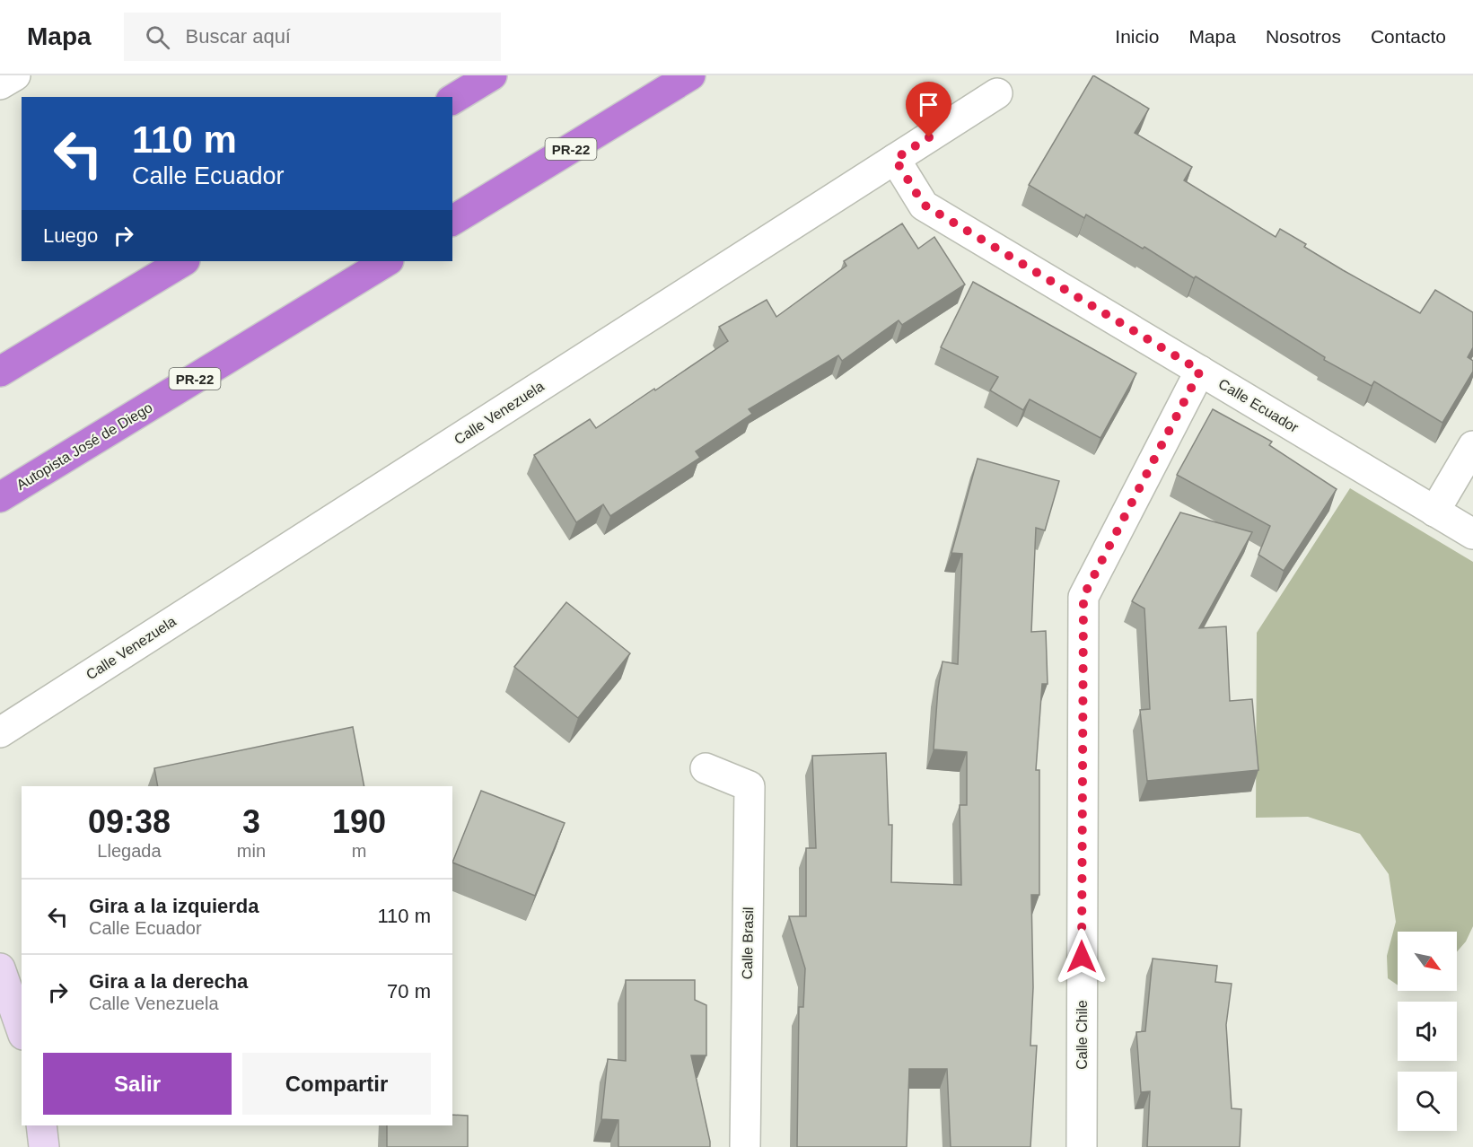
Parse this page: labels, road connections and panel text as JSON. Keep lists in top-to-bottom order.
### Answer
{
  "streets": {
    "highway": ["PR-22", "Autopista José de Diego"],
    "street": [
      "Calle Ecuador",
      "Calle Venezuela",
      "Calle Brasil",
      "Calle Chile"
    ]
  },
  "crossings": [
    ["Calle Ecuador", "Calle Venezuela"],
    ["Calle Ecuador", "Calle Chile"]
  ],
  "north": "bottom right",
  "page": {
    "header": "Mapa",
    "search": "Buscar aquí",
    "nav": [
      "Inicio",
      "Mapa",
      "Nosotros",
      "Contacto"
    ],
    "turn": ["110 m", "Calle Ecuador"],
    "then": "Luego",
    "eta": [
      "09:38",
      "Llegada",
      "3",
      "min",
      "190",
      "m"
    ],
    "list": [
      {
        "name": "Gira a la izquierda",
        "note": "Calle Ecuador",
        "value": "110 m"
      },
      {
        "name": "Gira a la derecha",
        "note": "Calle Venezuela",
        "value": "70 m"
      }
    ],
    "buttons": ["Salir", "Compartir"]
  }
}
